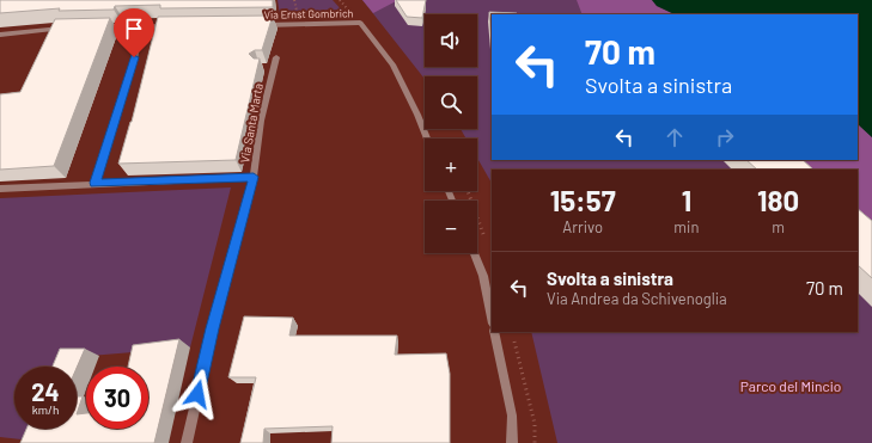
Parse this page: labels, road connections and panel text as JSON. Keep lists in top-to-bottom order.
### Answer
{
  "streets": {
    "street": ["Via Ernst Gombrich", "Via Santa Marta"]
  },
  "parks": ["Parco del Mincio"],
  "page": {
    "map_buttons": ["+", "−"],
    "turn": ["70 m", "Svolta a sinistra"],
    "eta": [
      "15:57",
      "Arrivo",
      "1",
      "min",
      "180",
      "m"
    ],
    "list": [
      {
        "name": "Svolta a sinistra",
        "note": "Via Andrea da Schivenoglia",
        "value": "70 m"
      }
    ],
    "speed": "24 km/h",
    "limit": "30"
  }
}
